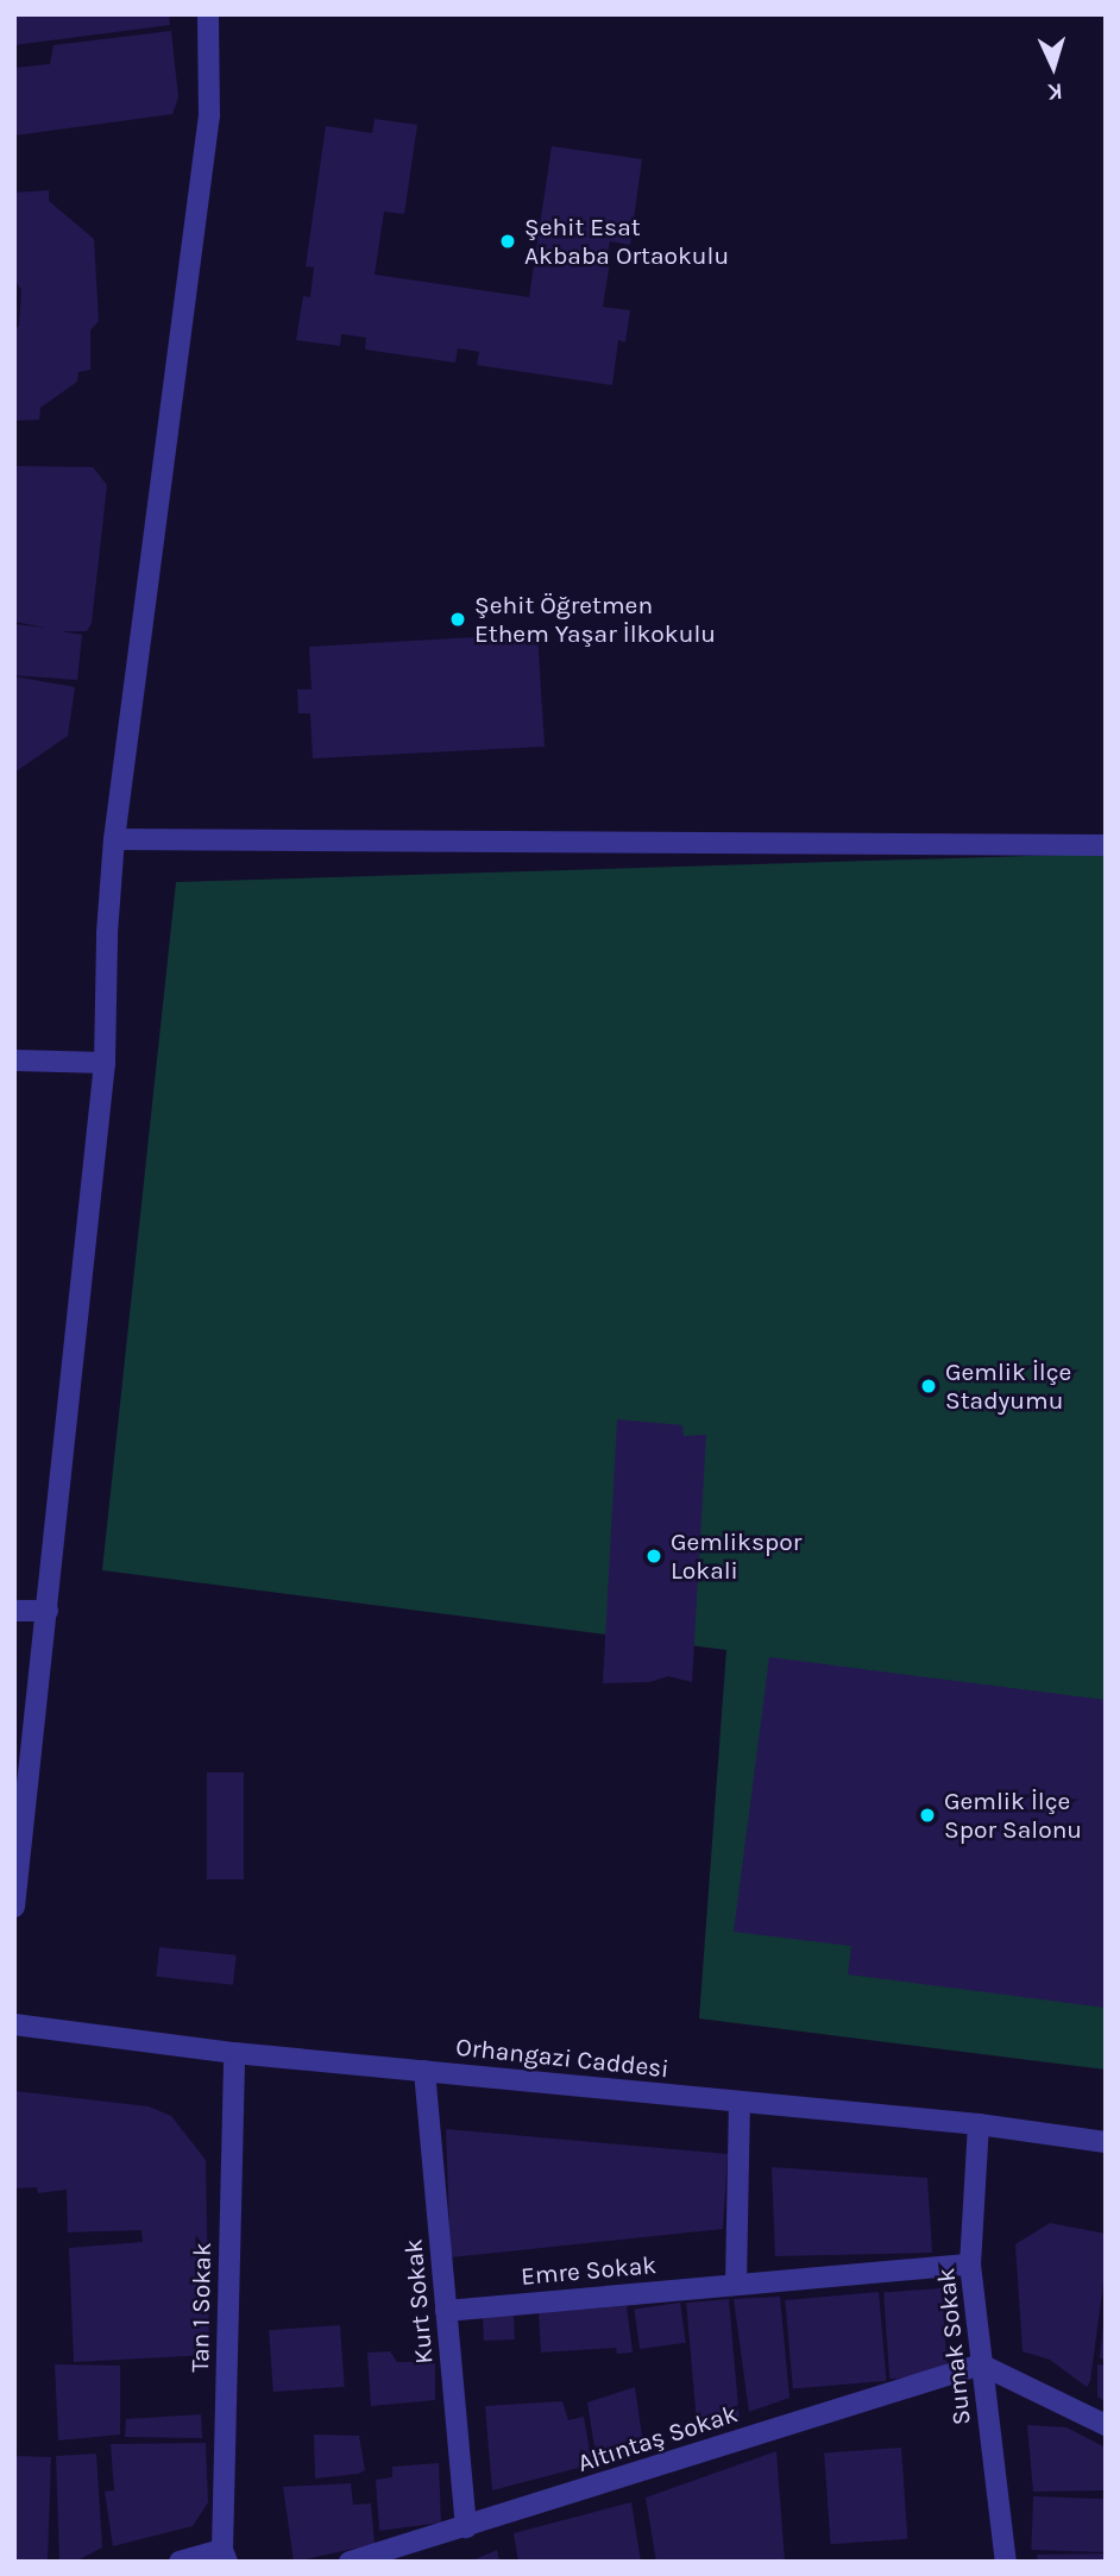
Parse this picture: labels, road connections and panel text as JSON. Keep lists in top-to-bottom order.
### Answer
{
  "streets": {
    "street": [
      "Orhangazi Caddesi",
      "Emre Sokak",
      "Kurt Sokak",
      "Tan 1 Sokak",
      "Sumak Sokak",
      "Altıntaş Sokak"
    ]
  },
  "crossings": [
    ["Orhangazi Caddesi", "Kurt Sokak"],
    ["Orhangazi Caddesi", "Tan 1 Sokak"],
    ["Orhangazi Caddesi", "Sumak Sokak"],
    ["Emre Sokak", "Kurt Sokak"],
    ["Emre Sokak", "Sumak Sokak"],
    ["Kurt Sokak", "Altıntaş Sokak"],
    ["Sumak Sokak", "Altıntaş Sokak"]
  ],
  "places": [
    "Şehit Esat Akbaba Ortaokulu",
    "Şehit Öğretmen Ethem Yaşar İlkokulu",
    "Gemlik İlçe Stadyumu",
    "Gemlikspor Lokali",
    "Gemlik İlçe Spor Salonu"
  ],
  "north": "bottom"
}
